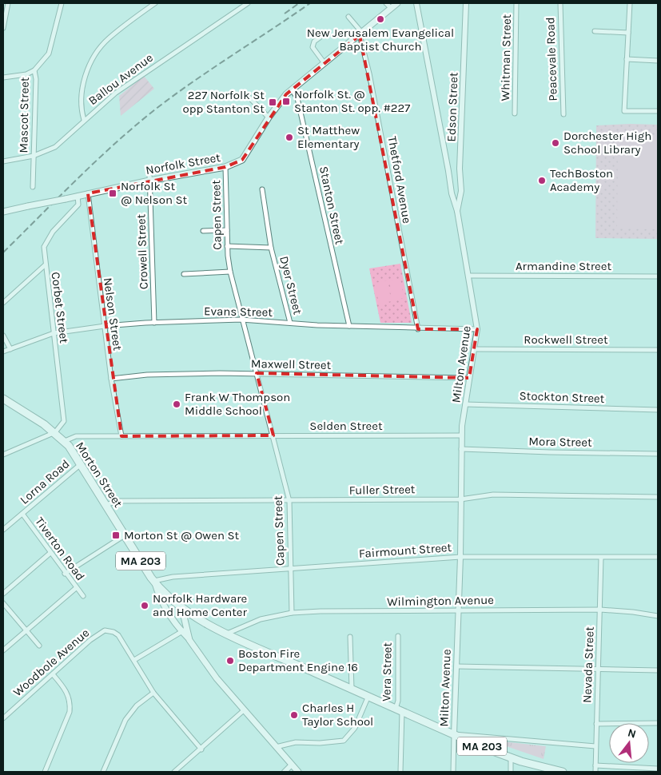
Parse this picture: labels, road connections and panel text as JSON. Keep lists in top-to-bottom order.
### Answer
{
  "streets": {
    "highway": ["Morton Street", "MA 203"],
    "main road": ["Norfolk Street"],
    "street": [
      "Whitman Street",
      "Peacevale Road",
      "Ballou Avenue",
      "Edson Street",
      "Mascot Street",
      "Thetford Avenue",
      "Stanton Street",
      "Capen Street",
      "Crowell Street",
      "Armandine Street",
      "Dyer Street",
      "Corbet Street",
      "Evans Street",
      "Nelson Street",
      "Rockwell Street",
      "Maxwell Street",
      "Milton Avenue",
      "Stockton Street",
      "Selden Street",
      "Mora Street",
      "Lorna Road",
      "Fuller Street",
      "Tiverton Road",
      "Fairmount Street",
      "Wilmington Avenue",
      "Woodbole Avenue",
      "Nevada Street",
      "Vera Street"
    ]
  },
  "crossings": [
    ["Ballou Avenue", "Mascot Street"],
    ["Edson Street", "Milton Avenue"],
    ["Norfolk Street", "Thetford Avenue"],
    ["Norfolk Street", "Stanton Street"],
    ["Norfolk Street", "Capen Street"],
    ["Norfolk Street", "Crowell Street"],
    ["Norfolk Street", "Nelson Street"],
    ["Thetford Avenue", "Evans Street"],
    ["Stanton Street", "Evans Street"],
    ["Capen Street", "Dyer Street"],
    ["Capen Street", "Evans Street"],
    ["Capen Street", "Maxwell Street"],
    ["Capen Street", "Selden Street"],
    ["Capen Street", "Fuller Street"],
    ["Capen Street", "Fairmount Street"],
    ["Capen Street", "Wilmington Avenue"],
    ["Crowell Street", "Evans Street"],
    ["Armandine Street", "Milton Avenue"],
    ["Dyer Street", "Evans Street"],
    ["Corbet Street", "Evans Street"],
    ["Corbet Street", "Morton Street"],
    ["Evans Street", "Nelson Street"],
    ["Evans Street", "Milton Avenue"],
    ["Nelson Street", "Maxwell Street"],
    ["Nelson Street", "Selden Street"],
    ["Rockwell Street", "Milton Avenue"],
    ["Maxwell Street", "Milton Avenue"],
    ["Milton Avenue", "Stockton Street"],
    ["Milton Avenue", "Selden Street"],
    ["Milton Avenue", "Mora Street"],
    ["Milton Avenue", "Fuller Street"],
    ["Milton Avenue", "Fairmount Street"],
    ["Milton Avenue", "MA 203"],
    ["Milton Avenue", "Wilmington Avenue"],
    ["Selden Street", "Morton Street"],
    ["Morton Street", "Lorna Road"],
    ["Morton Street", "Fuller Street"],
    ["Morton Street", "Fairmount Street"],
    ["Morton Street", "MA 203"],
    ["Lorna Road", "Tiverton Road"],
    ["Fairmount Street", "Nevada Street"],
    ["MA 203", "Wilmington Avenue"],
    ["MA 203", "Vera Street"],
    ["Wilmington Avenue", "Nevada Street"]
  ],
  "places": {
    "other": [
      "New Jerusalem Evangelical Baptist Church",
      "St Matthew Elementary",
      "Dorchester High School Library",
      "TechBoston Academy",
      "Frank W Thompson Middle School",
      "Norfolk Hardware and Home Center",
      "Boston Fire Department Engine 16",
      "Charles H Taylor School"
    ],
    "transit": [
      "Norfolk St. @ Stanton St. opp. #227",
      "227 Norfolk St opp Stanton St",
      "Norfolk St @ Nelson St",
      "Morton St @ Owen St"
    ]
  },
  "north": "top"
}
